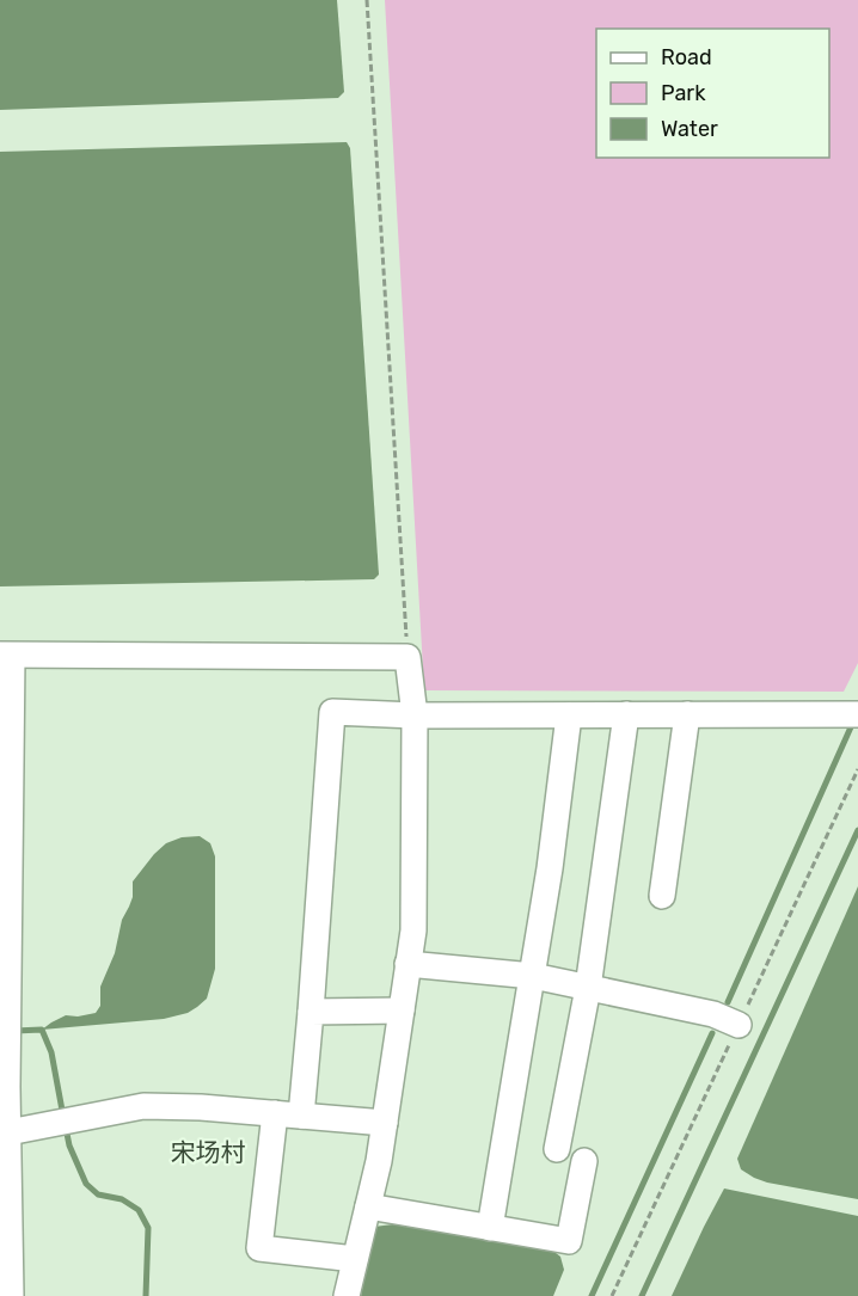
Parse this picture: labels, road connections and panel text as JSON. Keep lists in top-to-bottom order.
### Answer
{
  "districts": ["宋场村"],
  "legend": ["Road", "Park", "Water"]
}
